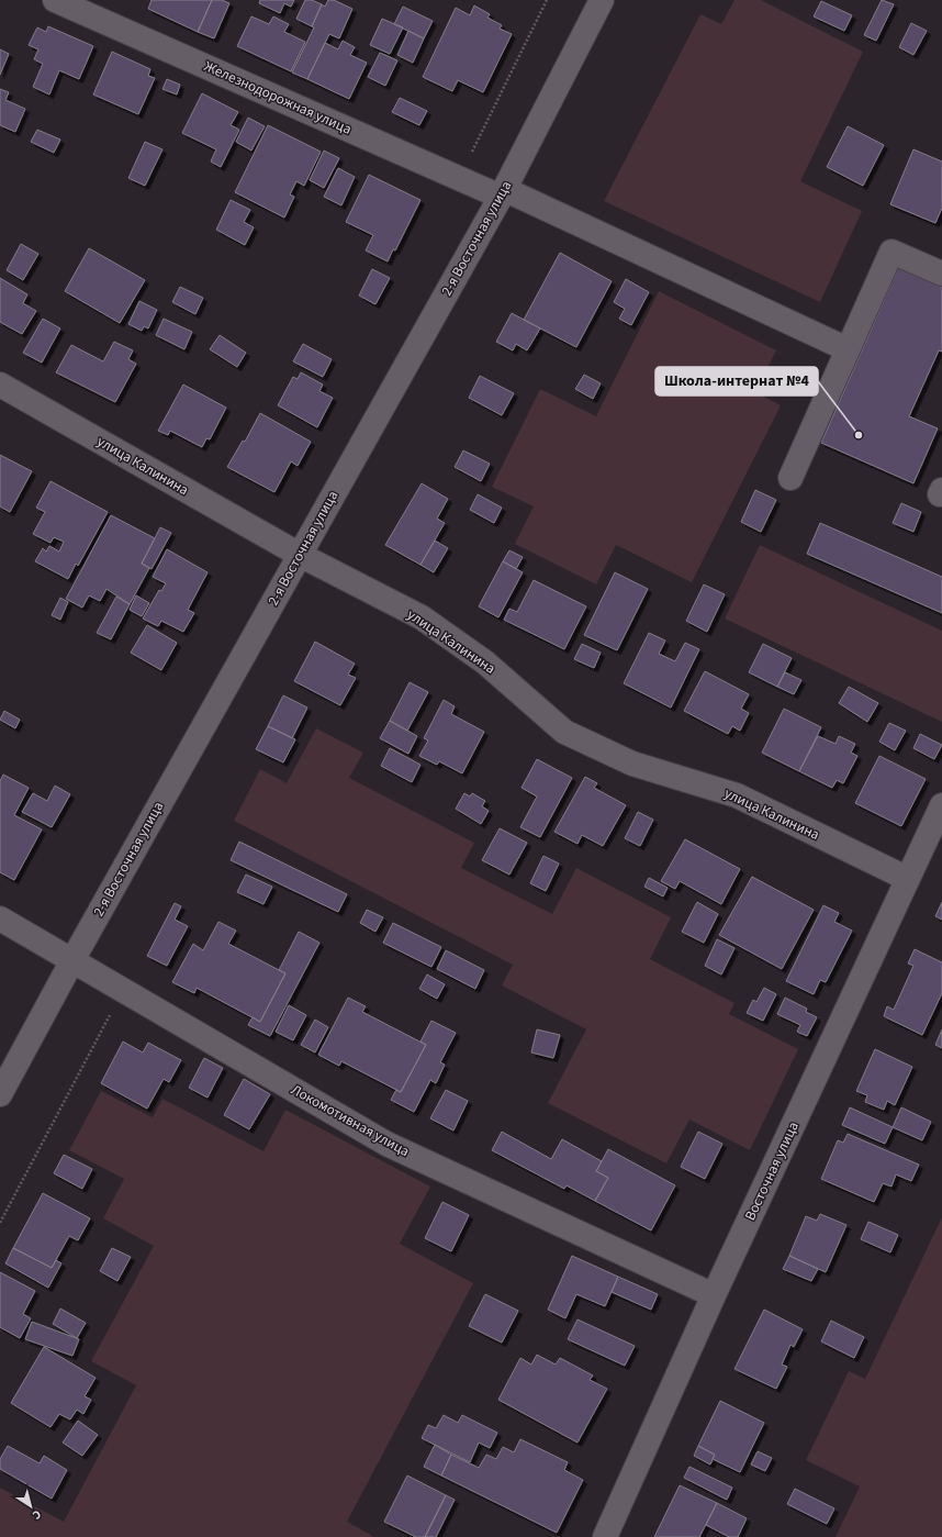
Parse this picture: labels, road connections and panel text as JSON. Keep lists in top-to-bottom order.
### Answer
{
  "streets": {
    "street": [
      "Железнодорожная улица",
      "2-я Восточная улица",
      "улица Калинина",
      "Локомотивная улица",
      "Восточная улица"
    ]
  },
  "crossings": [
    ["Железнодорожная улица", "2-я Восточная улица"],
    ["2-я Восточная улица", "улица Калинина"],
    ["2-я Восточная улица", "Локомотивная улица"],
    ["улица Калинина", "Восточная улица"],
    ["Локомотивная улица", "Восточная улица"]
  ],
  "places": ["Школа-интернат №4"],
  "north": "bottom right"
}
